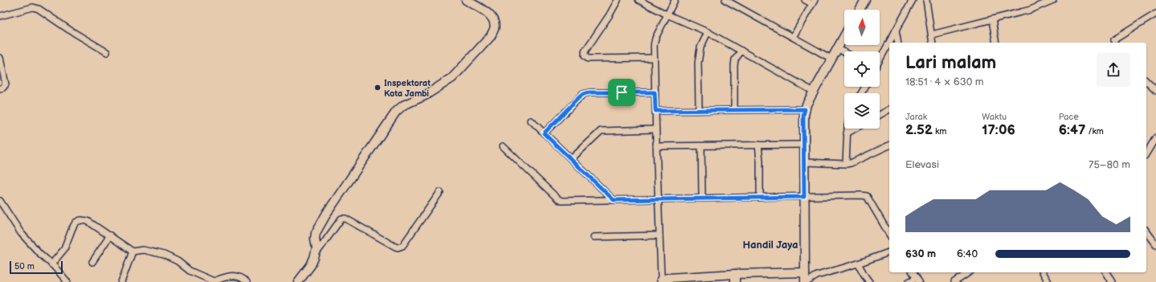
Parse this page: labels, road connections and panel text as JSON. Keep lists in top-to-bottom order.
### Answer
{
  "districts": ["Handil Jaya"],
  "places": ["Inspektorat Kota Jambi"],
  "scale_bar": "50 m",
  "north": "top",
  "page": {
    "heading": ["Lari malam", "18:51 · 4 × 630 m"],
    "stats": [
      ["Jarak", "2.52 km"],
      ["Waktu", "17:06"],
      ["Pace", "6:47 /km"]
    ],
    "chart": ["Elevasi", "75–80 m"],
    "list": [
      {
        "name": "630 m",
        "note": "6:40"
      }
    ],
    "scale": "50 m"
  }
}
